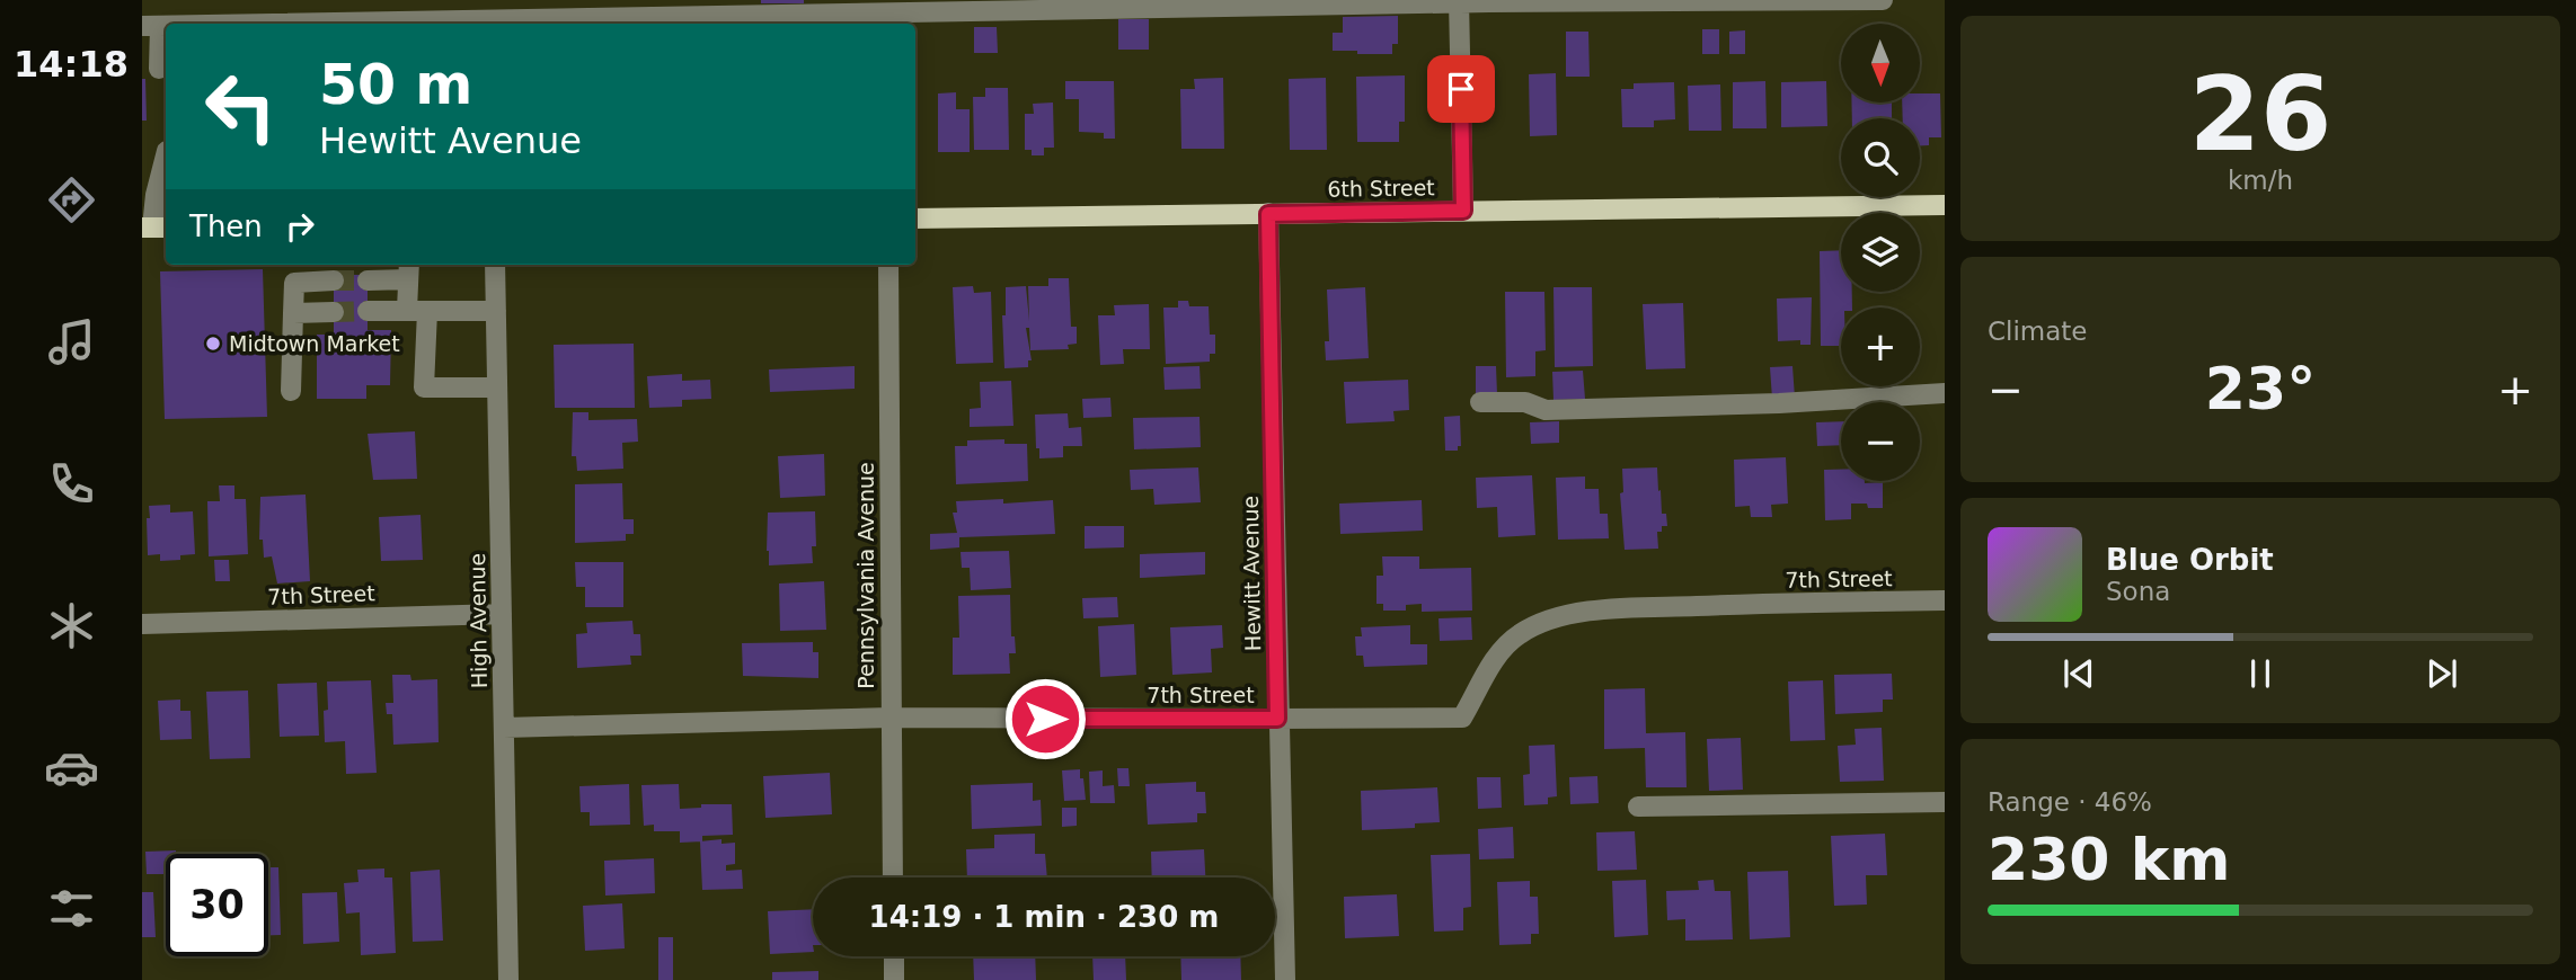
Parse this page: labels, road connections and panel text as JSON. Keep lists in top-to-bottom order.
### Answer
{
  "streets": {
    "main road": ["6th Street"],
    "street": [
      "Hewitt Avenue",
      "Pennsylvania Avenue",
      "7th Street",
      "High Avenue"
    ]
  },
  "crossings": [
    ["6th Street", "Hewitt Avenue"],
    ["Hewitt Avenue", "7th Street"],
    ["Pennsylvania Avenue", "7th Street"],
    ["7th Street", "High Avenue"]
  ],
  "places": ["Midtown Market"],
  "north": "bottom",
  "page": {
    "tabs": "14:18",
    "tile": [
      ["26", "km/h"],
      "Climate",
      ["Range · 46%", "230 km"]
    ],
    "map_buttons": ["+", "−"],
    "turn": ["50 m", "Hewitt Avenue"],
    "then": "Then",
    "heat": ["−", "23°", "+"],
    "song": ["Blue Orbit", "Sona"],
    "limit": "30",
    "trip": "14:19 · 1 min · 230 m"
  }
}
